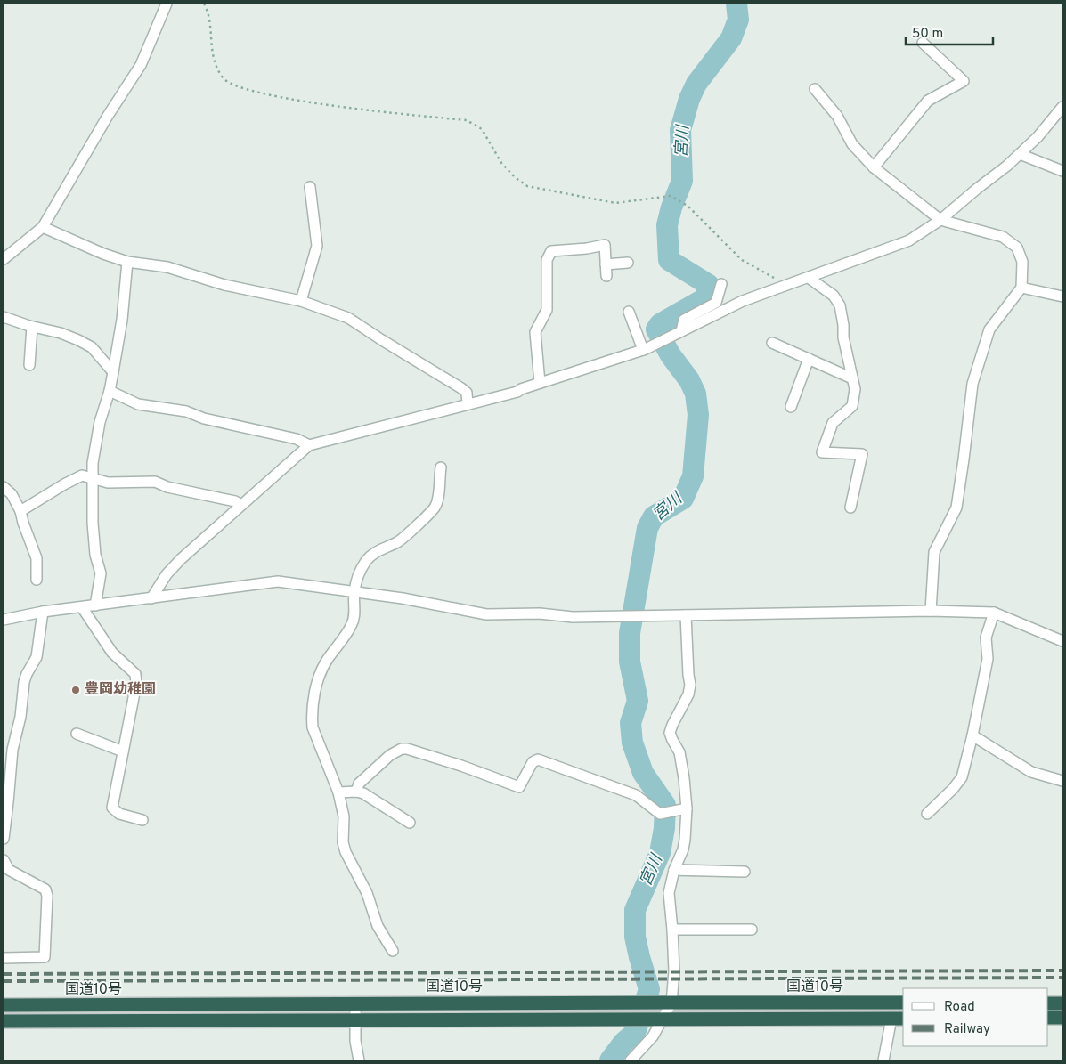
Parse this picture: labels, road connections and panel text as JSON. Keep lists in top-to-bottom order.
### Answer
{
  "streets": {
    "highway": ["国道10号"]
  },
  "water": ["宮川"],
  "places": ["豊岡幼稚園"],
  "legend": ["Road", "Railway"],
  "scale_bar": "50 m"
}
